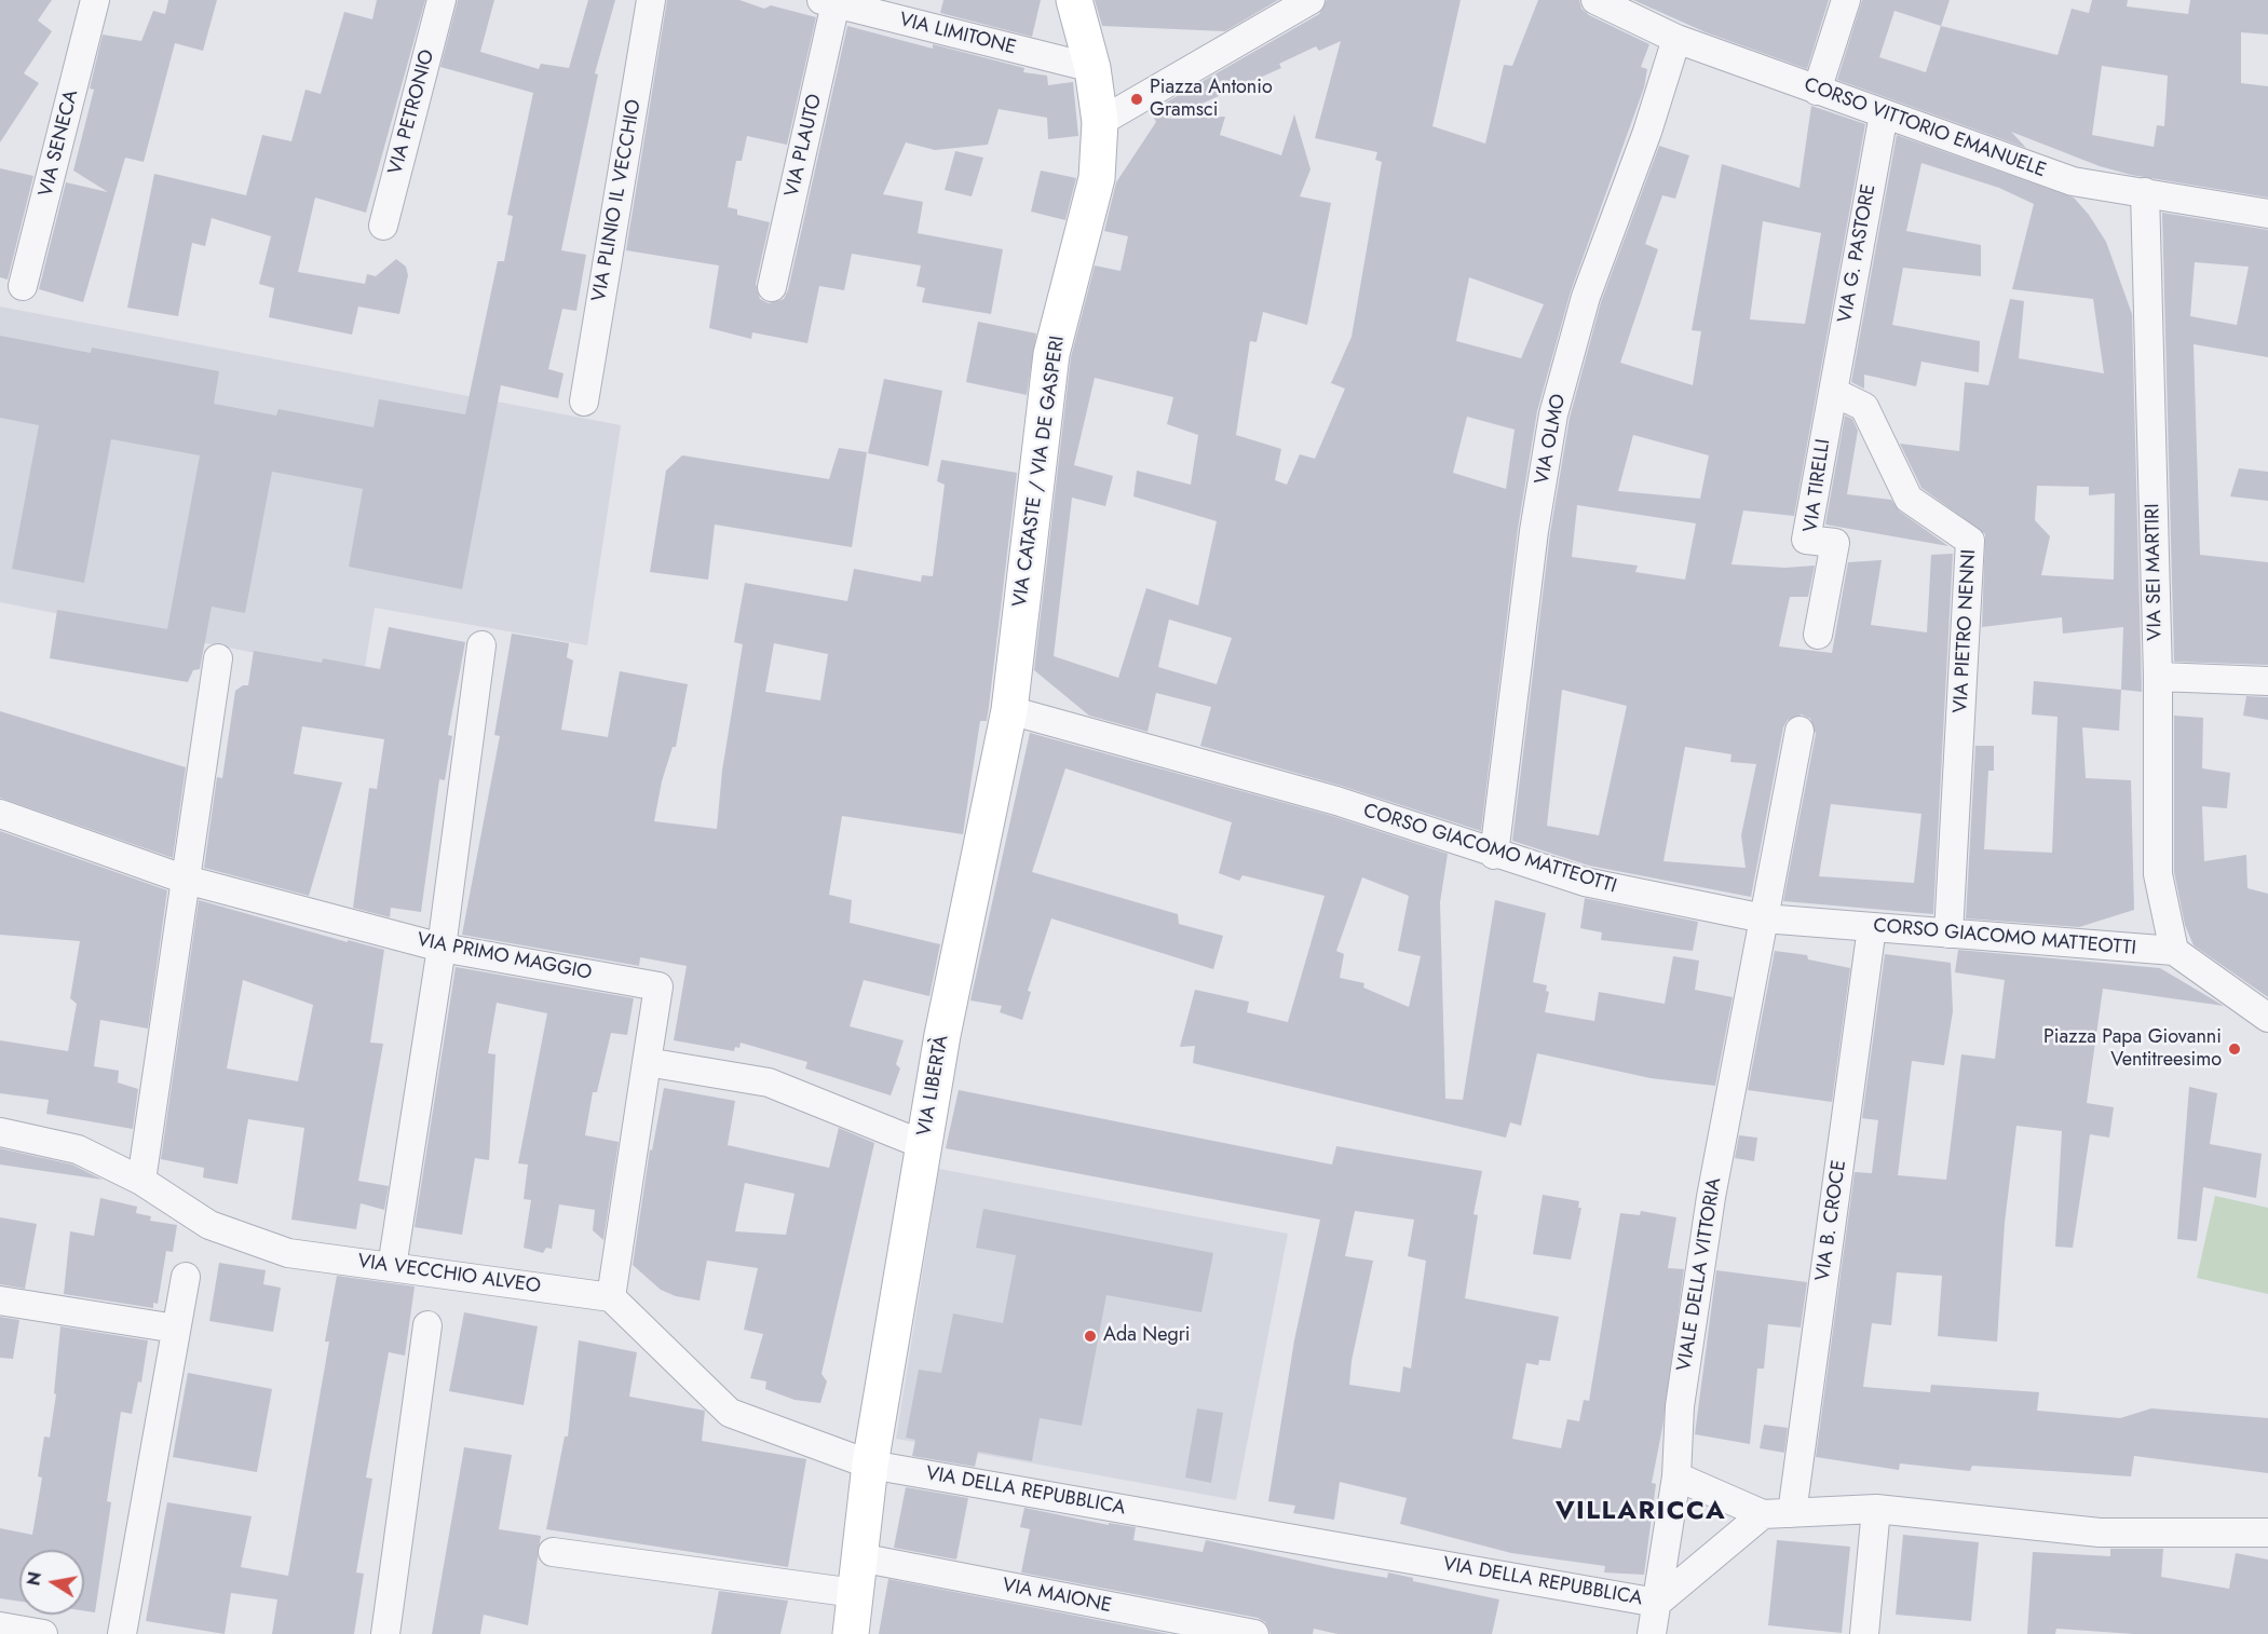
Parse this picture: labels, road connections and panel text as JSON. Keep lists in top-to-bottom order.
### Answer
{
  "streets": {
    "street": [
      "VIA LIMITONE",
      "VIA PETRONIO",
      "CORSO VITTORIO EMANUELE",
      "VIA SENECA",
      "VIA PLAUTO",
      "VIA PLINIO IL VECCHIO",
      "VIA G. PASTORE",
      "VIA OLMO",
      "VIA CATASTE / VIA DE GASPERI",
      "VIA TIRELLI",
      "VIA SEI MARTIRI",
      "VIA PIETRO NENNI",
      "CORSO GIACOMO MATTEOTTI",
      "VIA PRIMO MAGGIO",
      "VIA LIBERTÀ",
      "VIA B. CROCE",
      "VIA VECCHIO ALVEO",
      "VIALE DELLA VITTORIA",
      "VIA DELLA REPUBBLICA",
      "VIA MAIONE"
    ]
  },
  "crossings": [
    ["VIA LIMITONE", "VIA PLAUTO"],
    ["VIA LIMITONE", "VIA CATASTE / VIA DE GASPERI"],
    ["CORSO VITTORIO EMANUELE", "VIA G. PASTORE"],
    ["CORSO VITTORIO EMANUELE", "VIA OLMO"],
    ["CORSO VITTORIO EMANUELE", "VIA SEI MARTIRI"],
    ["VIA G. PASTORE", "VIA TIRELLI"],
    ["VIA G. PASTORE", "VIA PIETRO NENNI"],
    ["VIA OLMO", "CORSO GIACOMO MATTEOTTI"],
    ["VIA CATASTE / VIA DE GASPERI", "CORSO GIACOMO MATTEOTTI"],
    ["VIA CATASTE / VIA DE GASPERI", "VIA LIBERTÀ"],
    ["VIA TIRELLI", "VIA PIETRO NENNI"],
    ["VIA SEI MARTIRI", "CORSO GIACOMO MATTEOTTI"],
    ["VIA PIETRO NENNI", "CORSO GIACOMO MATTEOTTI"],
    ["CORSO GIACOMO MATTEOTTI", "VIA LIBERTÀ"],
    ["CORSO GIACOMO MATTEOTTI", "VIA B. CROCE"],
    ["CORSO GIACOMO MATTEOTTI", "VIALE DELLA VITTORIA"],
    ["VIA LIBERTÀ", "VIA DELLA REPUBBLICA"],
    ["VIA LIBERTÀ", "VIA MAIONE"],
    ["VIALE DELLA VITTORIA", "VIA DELLA REPUBBLICA"]
  ],
  "districts": ["VILLARICCA"],
  "places": ["Piazza Antonio Gramsci", "Piazza Papa Giovanni Ventitreesimo", "Ada Negri"],
  "north": "left"
}
